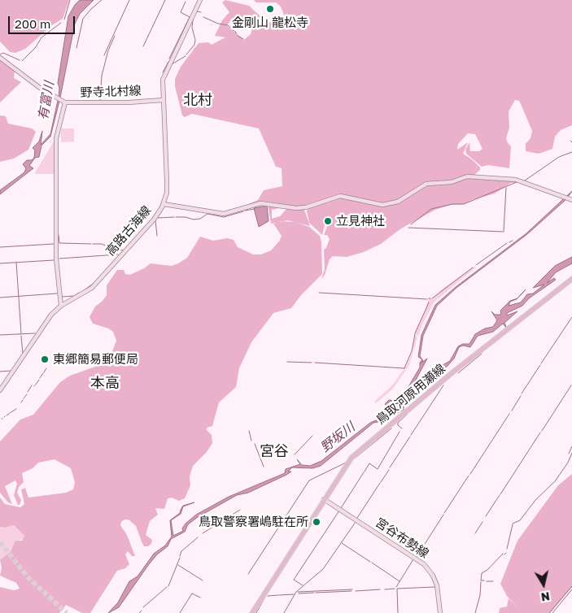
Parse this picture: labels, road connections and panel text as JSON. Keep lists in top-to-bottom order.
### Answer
{
  "streets": {
    "main road": ["鳥取河原用瀬線"],
    "street": ["野寺北村線", "高路古海線", "宮谷布勢線"]
  },
  "crossings": [
    ["野寺北村線", "高路古海線"],
    ["鳥取河原用瀬線", "宮谷布勢線"]
  ],
  "districts": ["北村", "本高", "宮谷"],
  "water": ["有富川", "野坂川"],
  "places": [
    "金剛山 龍松寺",
    "立見神社",
    "東郷簡易郵便局",
    "鳥取警察署嶋駐在所"
  ],
  "scale_bar": "200 m",
  "north": "bottom"
}
